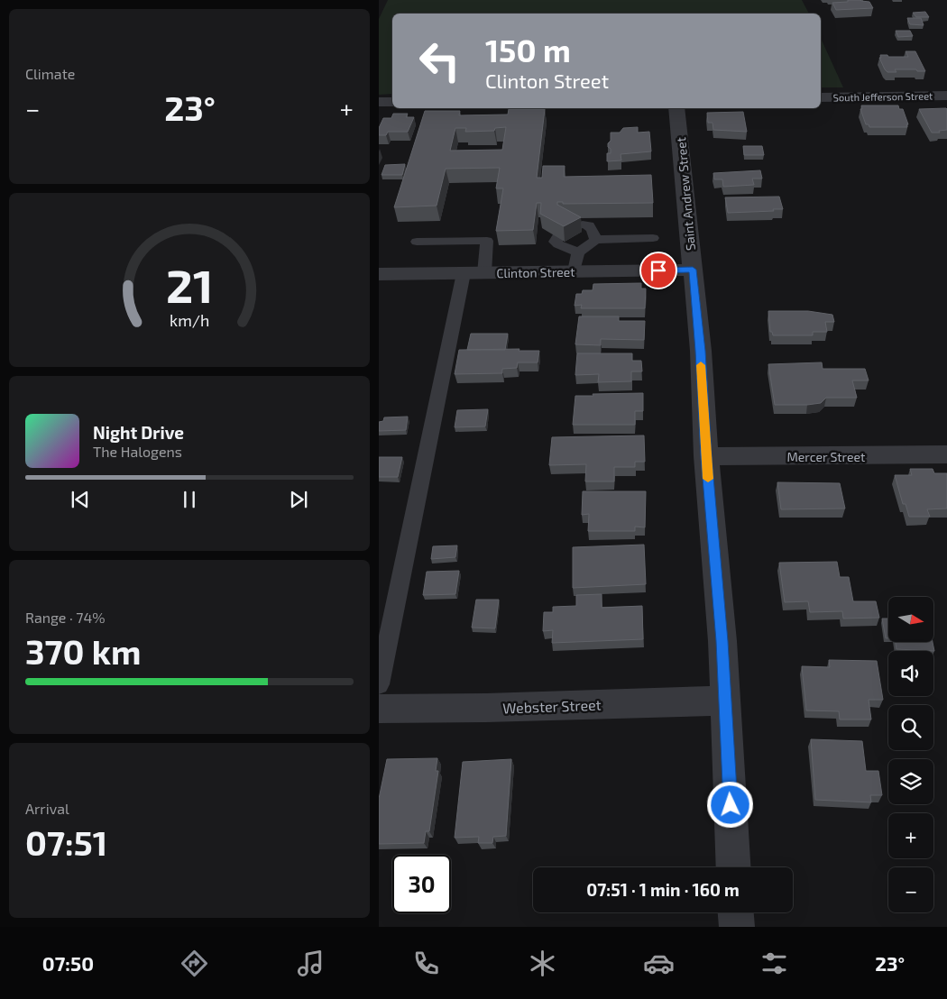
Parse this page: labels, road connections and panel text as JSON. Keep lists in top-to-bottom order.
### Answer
{
  "streets": {
    "street": [
      "South Jefferson Street",
      "Saint Andrew Street",
      "Clinton Street",
      "Mercer Street",
      "Webster Street"
    ]
  },
  "crossings": [
    ["Saint Andrew Street", "Clinton Street"],
    ["Saint Andrew Street", "Mercer Street"],
    ["Saint Andrew Street", "Webster Street"]
  ],
  "north": "right",
  "page": {
    "tile": [
      "Climate",
      ["Range · 74%", "370 km"],
      ["Arrival", "07:51"]
    ],
    "turn": ["150 m", "Clinton Street"],
    "heat": ["−", "23°", "+"],
    "song": ["Night Drive", "The Halogens"],
    "map_buttons": ["+", "−"],
    "limit": "30",
    "trip": "07:51 · 1 min · 160 m",
    "tabs": ["07:50", "23°"],
    "gauge": ["21", "km/h"]
  }
}
